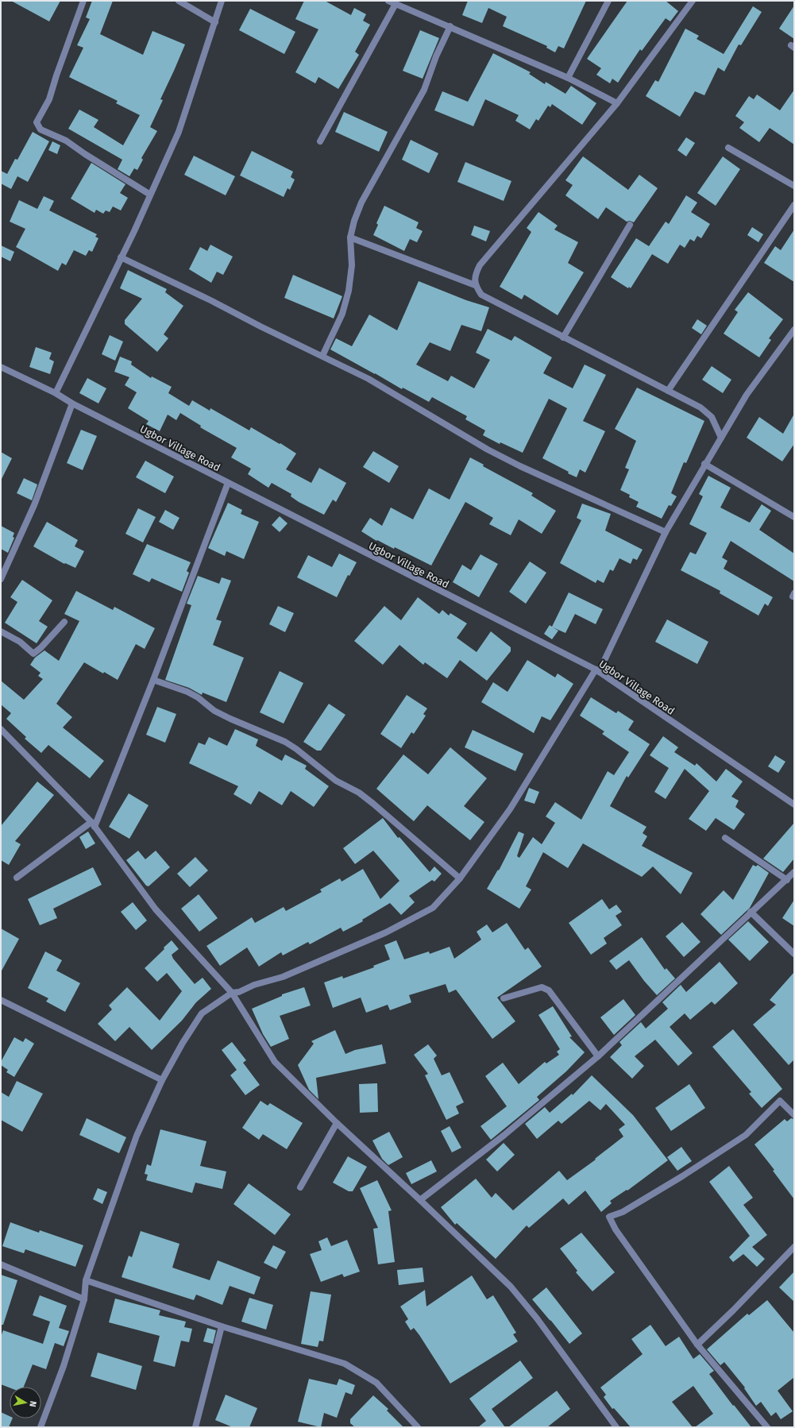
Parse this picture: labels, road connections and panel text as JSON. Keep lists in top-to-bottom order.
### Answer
{
  "streets": {
    "street": ["Ugbor Village Road"]
  },
  "north": "right"
}
